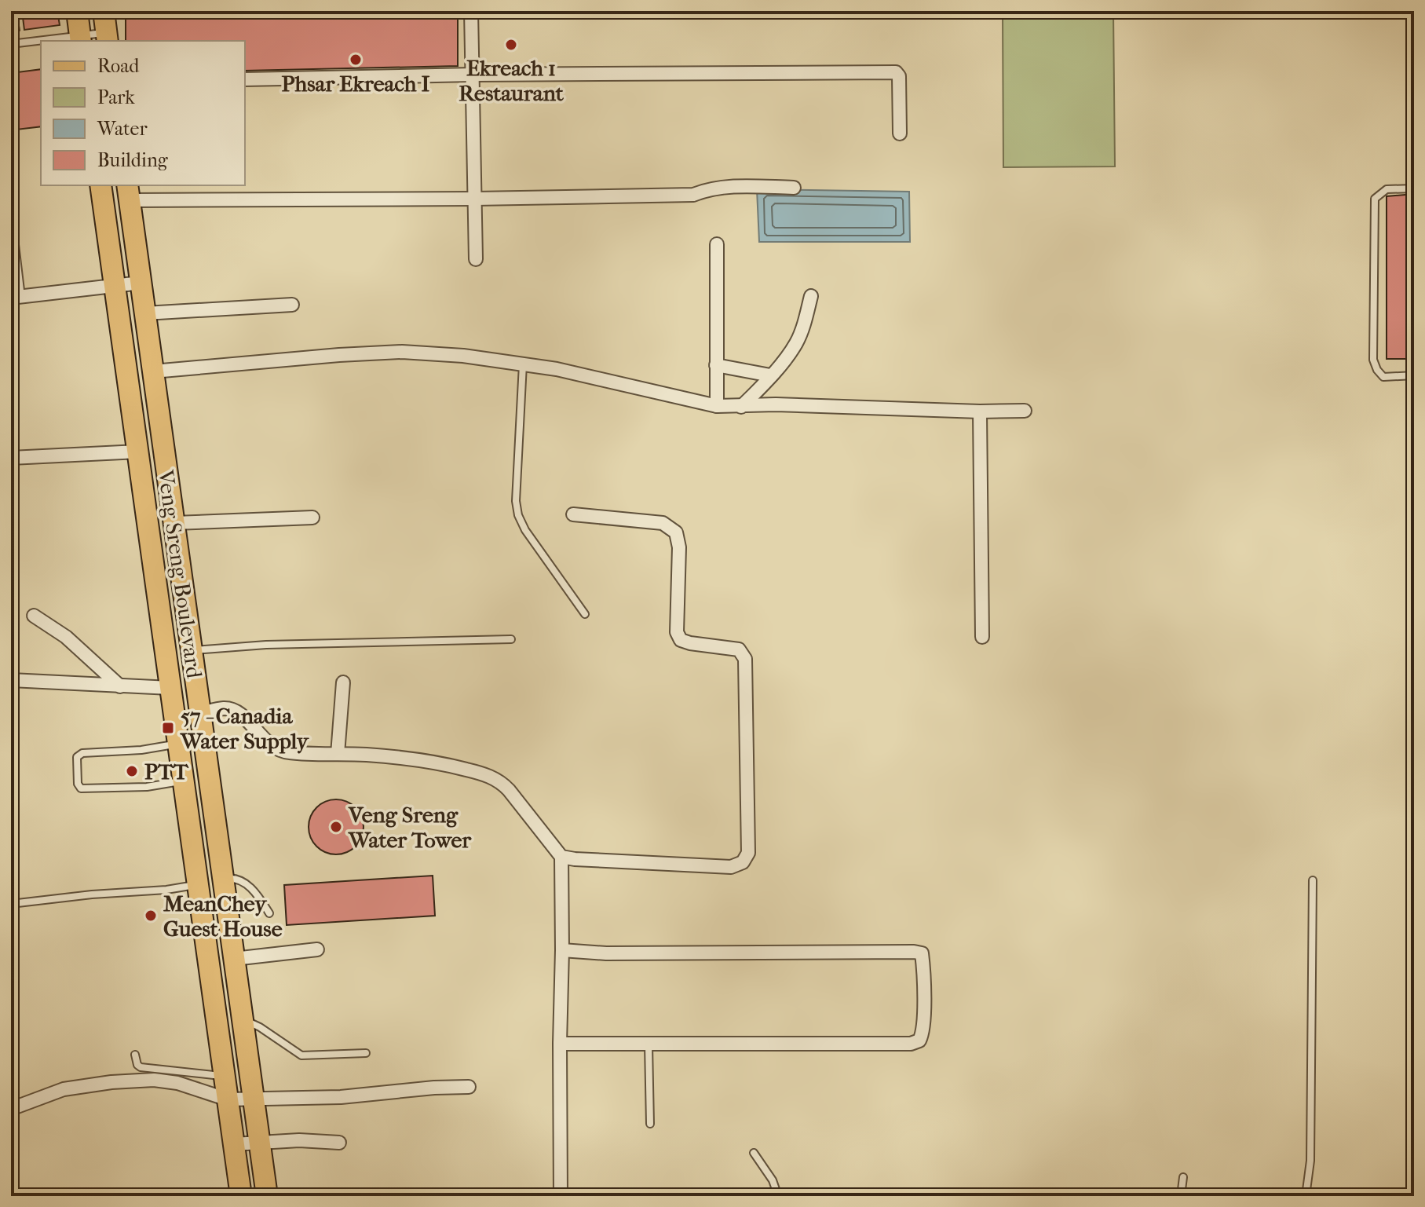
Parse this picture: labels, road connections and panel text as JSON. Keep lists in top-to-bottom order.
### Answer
{
  "streets": {
    "main road": ["Veng Sreng Boulevard"]
  },
  "places": {
    "other": [
      "Ekreach 1 Restaurant",
      "Phsar Ekreach I",
      "PTT",
      "Veng Sreng Water Tower",
      "MeanChey Guest House"
    ],
    "transit": ["57 - Canadia Water Supply"]
  },
  "legend": [
    "Road",
    "Park",
    "Water",
    "Building"
  ]
}
